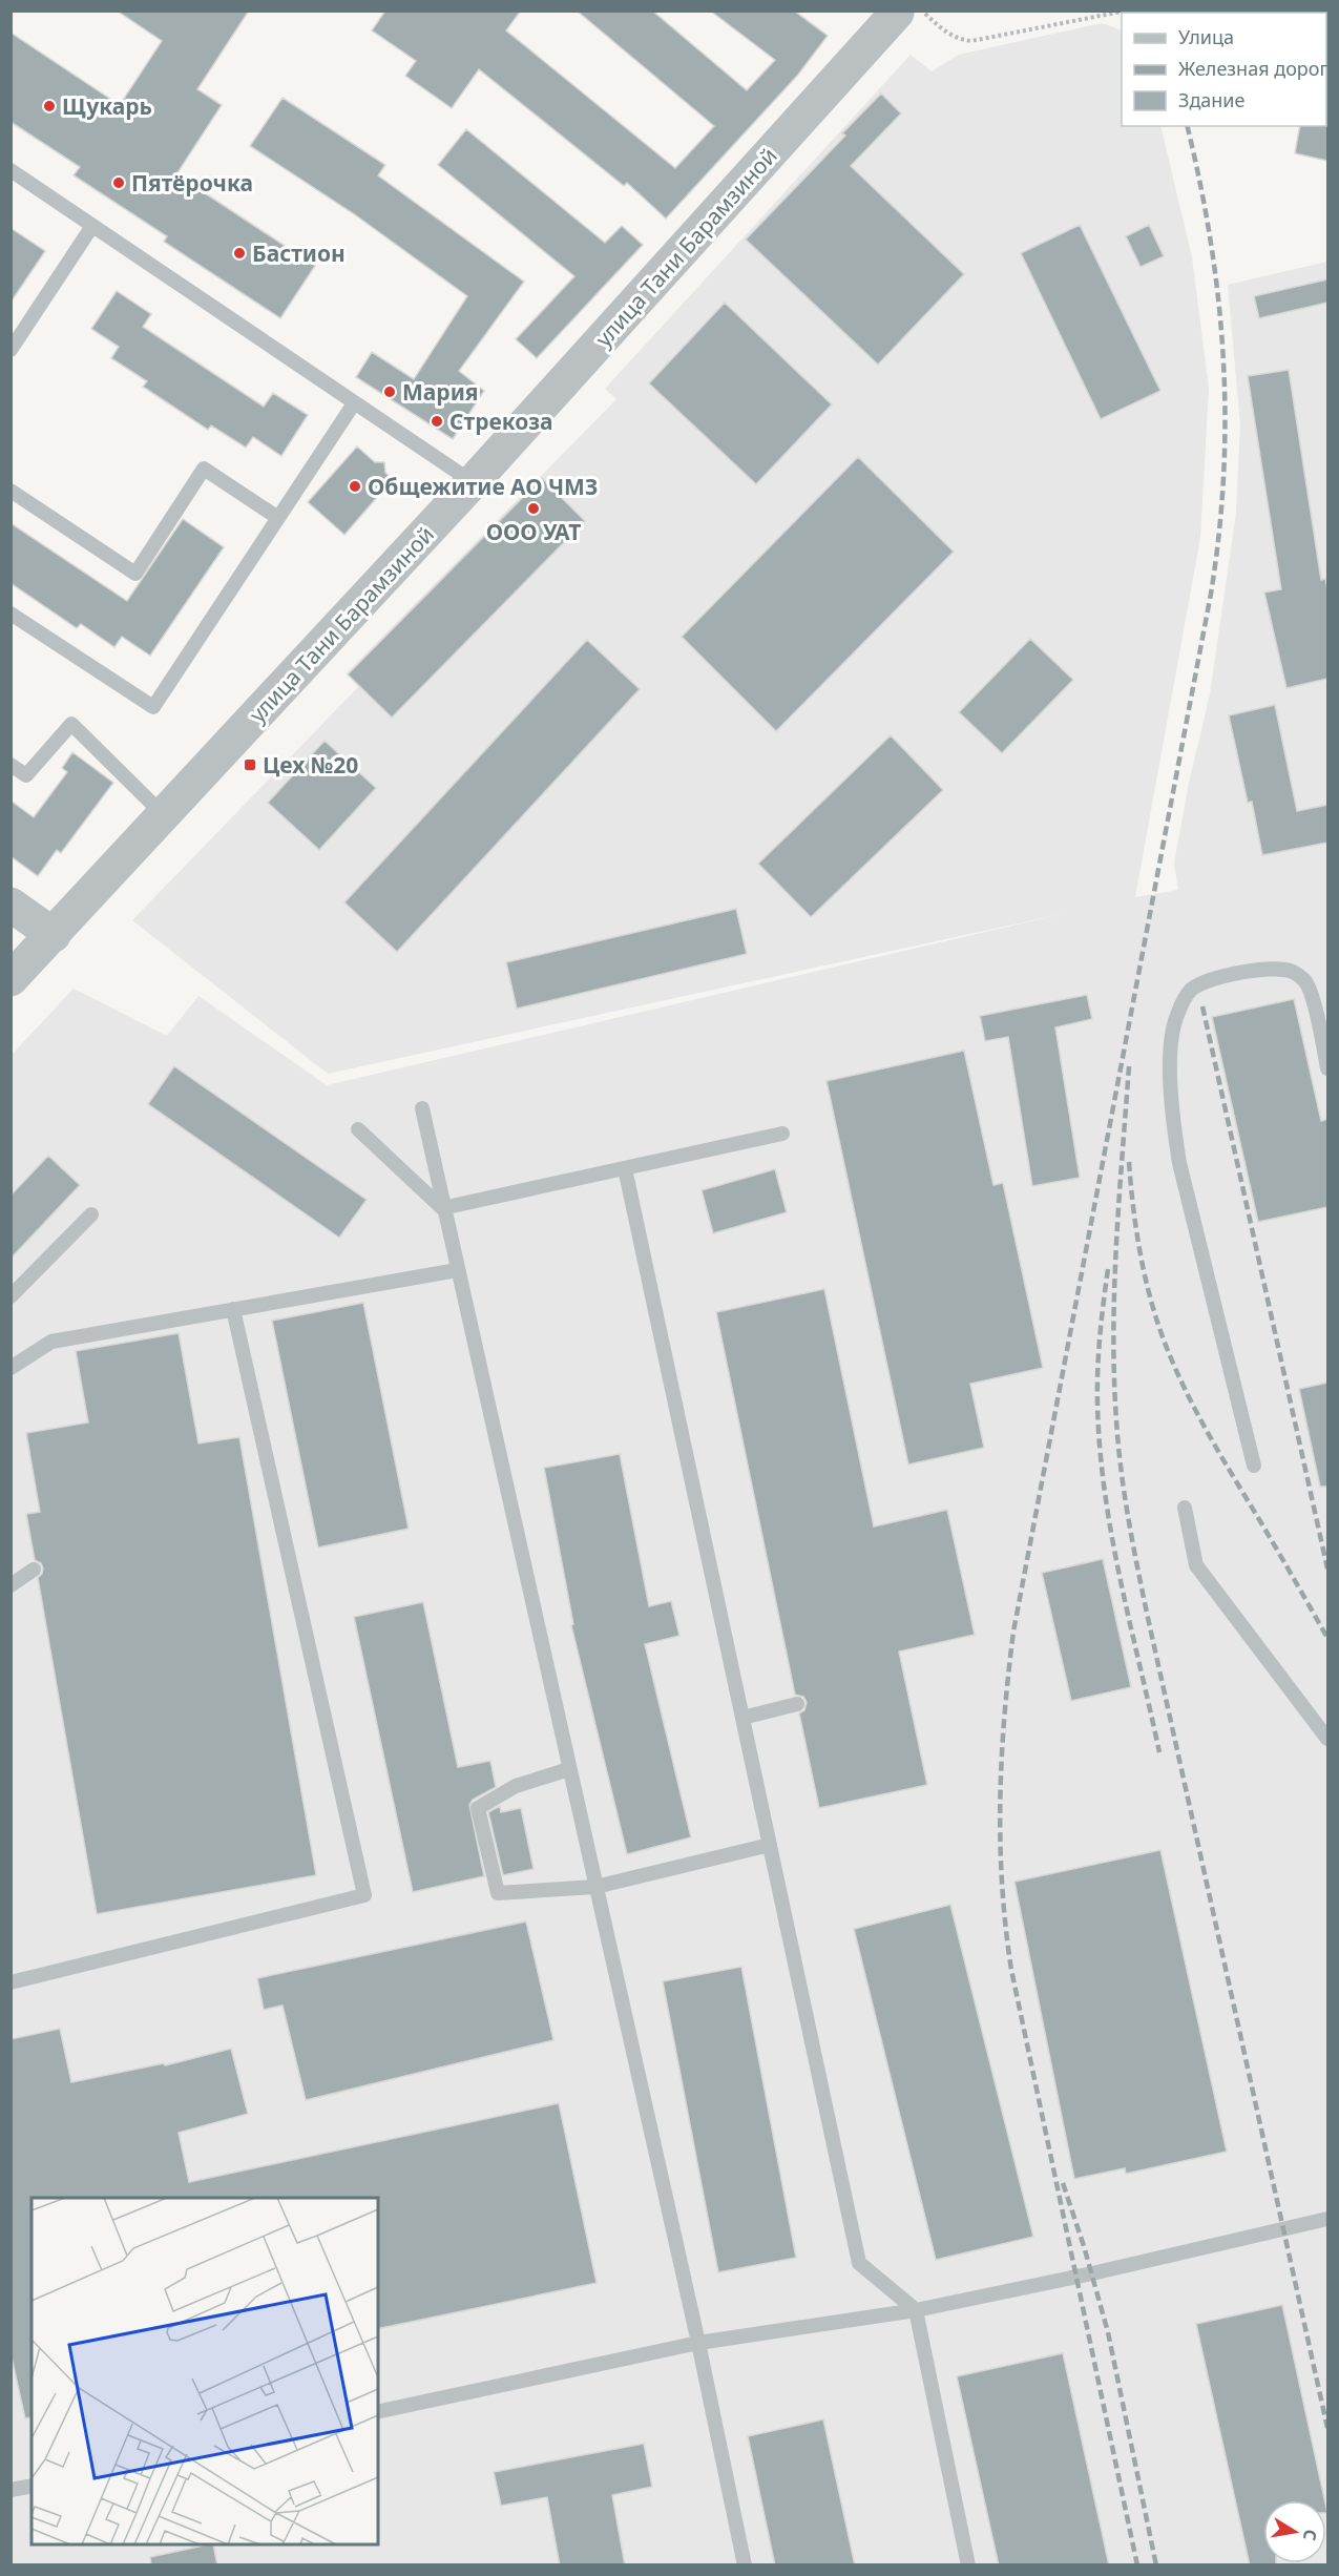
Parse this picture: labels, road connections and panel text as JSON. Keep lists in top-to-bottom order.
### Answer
{
  "streets": {
    "street": ["улица Тани Барамзиной"]
  },
  "places": {
    "other": [
      "Щукарь",
      "Пятёрочка",
      "Бастион",
      "Мария",
      "Стрекоза",
      "Общежитие АО ЧМЗ",
      "ООО УАТ"
    ],
    "transit": ["Цех №20"]
  },
  "legend": ["Улица", "Железная дорога", "Здание"],
  "north": "right"
}
